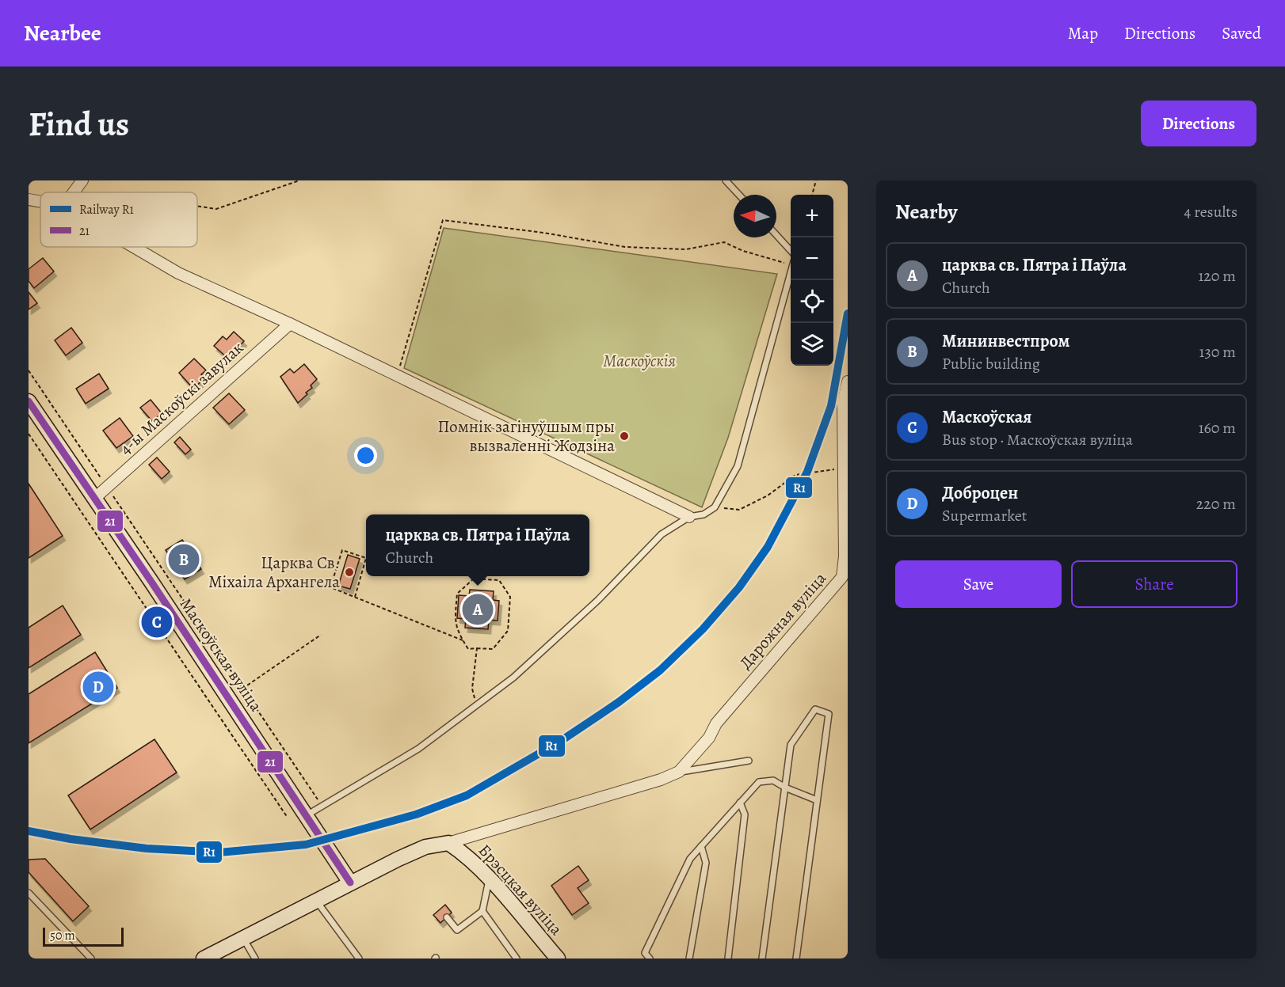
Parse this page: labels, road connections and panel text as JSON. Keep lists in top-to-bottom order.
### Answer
{
  "streets": {
    "main road": ["Маскоўская вуліца", "Брэсцкая вуліца"],
    "street": ["4-ы Маскоўскі завулак", "Дарожная вуліца"]
  },
  "crossings": [
    ["4-ы Маскоўскі завулак", "Маскоўская вуліца"]
  ],
  "parks": ["Маскоўскія"],
  "places": ["Помнік загінуўшым пры вызваленні Жодзіна", "Царква Св. Міхаіла Архангела"],
  "lines": ["rail line R1", "transit line 21"],
  "legend": ["Railway R1", "21"],
  "scale_bar": "50 m",
  "north": "left",
  "page": {
    "header": "Nearbee",
    "nav": ["Map", "Directions", "Saved"],
    "buttons": [
      "Directions",
      ["Save", "Share"]
    ],
    "title": "Find us",
    "heading": ["Nearby", "4 results"],
    "map_buttons": ["+", "−"],
    "list": [
      {
        "mark": "A",
        "name": "царква св. Пятра і Паўла",
        "note": "Church",
        "value": "120 m"
      },
      {
        "mark": "B",
        "name": "Мининвестпром",
        "note": "Public building",
        "value": "130 m"
      },
      {
        "mark": "C",
        "name": "Маскоўская",
        "note": "Bus stop · Маскоўская вуліца",
        "value": "160 m"
      },
      {
        "mark": "D",
        "name": "Доброцен",
        "note": "Supermarket",
        "value": "220 m"
      }
    ],
    "popup": ["царква св. Пятра і Паўла", "Church"],
    "pins": [
      "B",
      "A",
      "C",
      "D"
    ],
    "scale": "50 m"
  }
}
